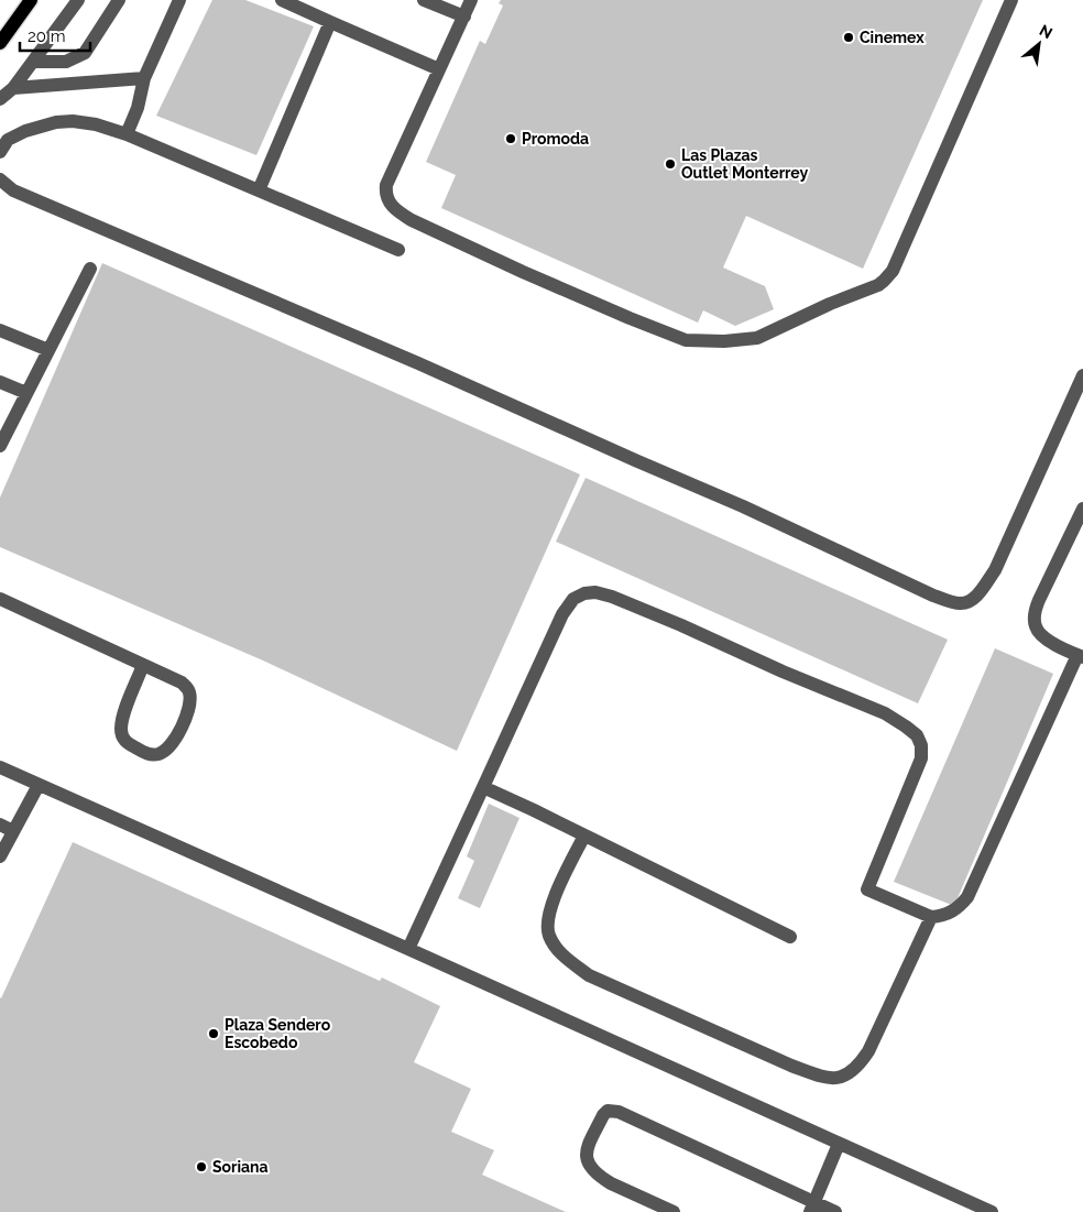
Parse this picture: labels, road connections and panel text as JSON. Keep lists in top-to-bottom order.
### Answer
{
  "places": [
    "Cinemex",
    "Promoda",
    "Las Plazas Outlet Monterrey",
    "Plaza Sendero Escobedo",
    "Soriana"
  ],
  "scale_bar": "20 m",
  "north": "top right"
}
